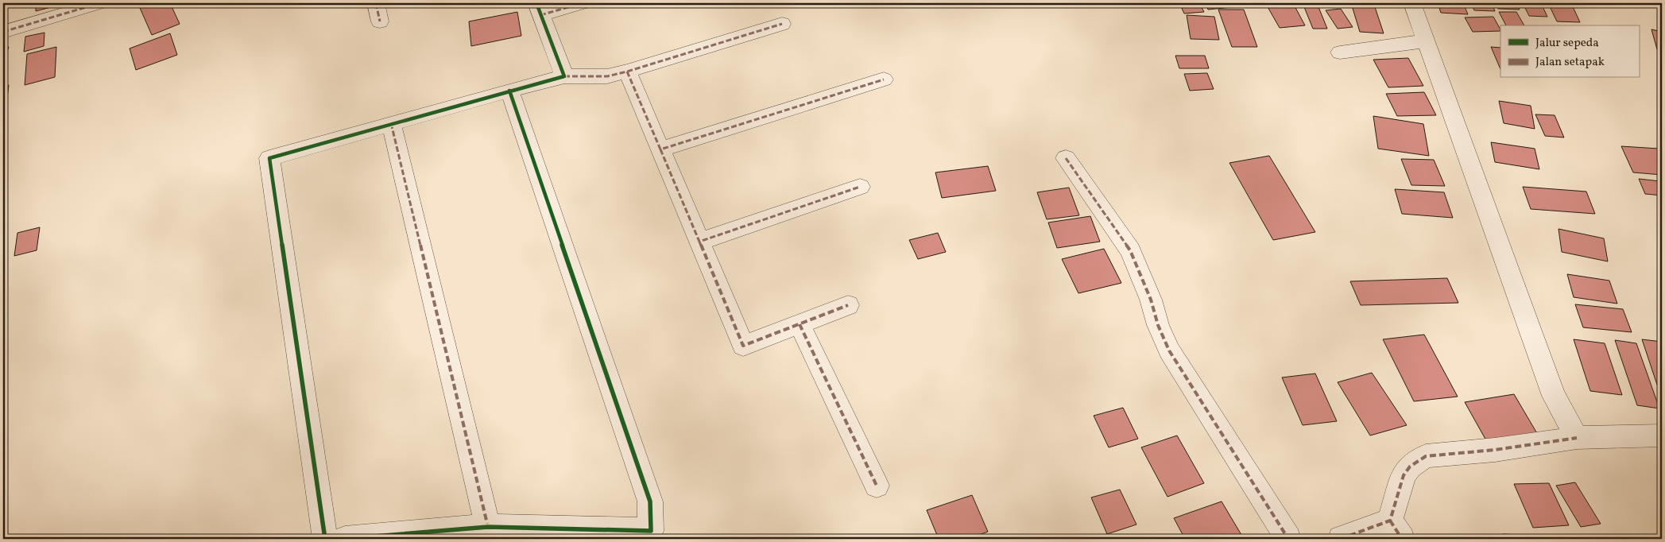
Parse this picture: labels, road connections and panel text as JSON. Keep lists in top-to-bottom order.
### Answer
{
  "legend": ["Jalur sepeda", "Jalan setapak"]
}
